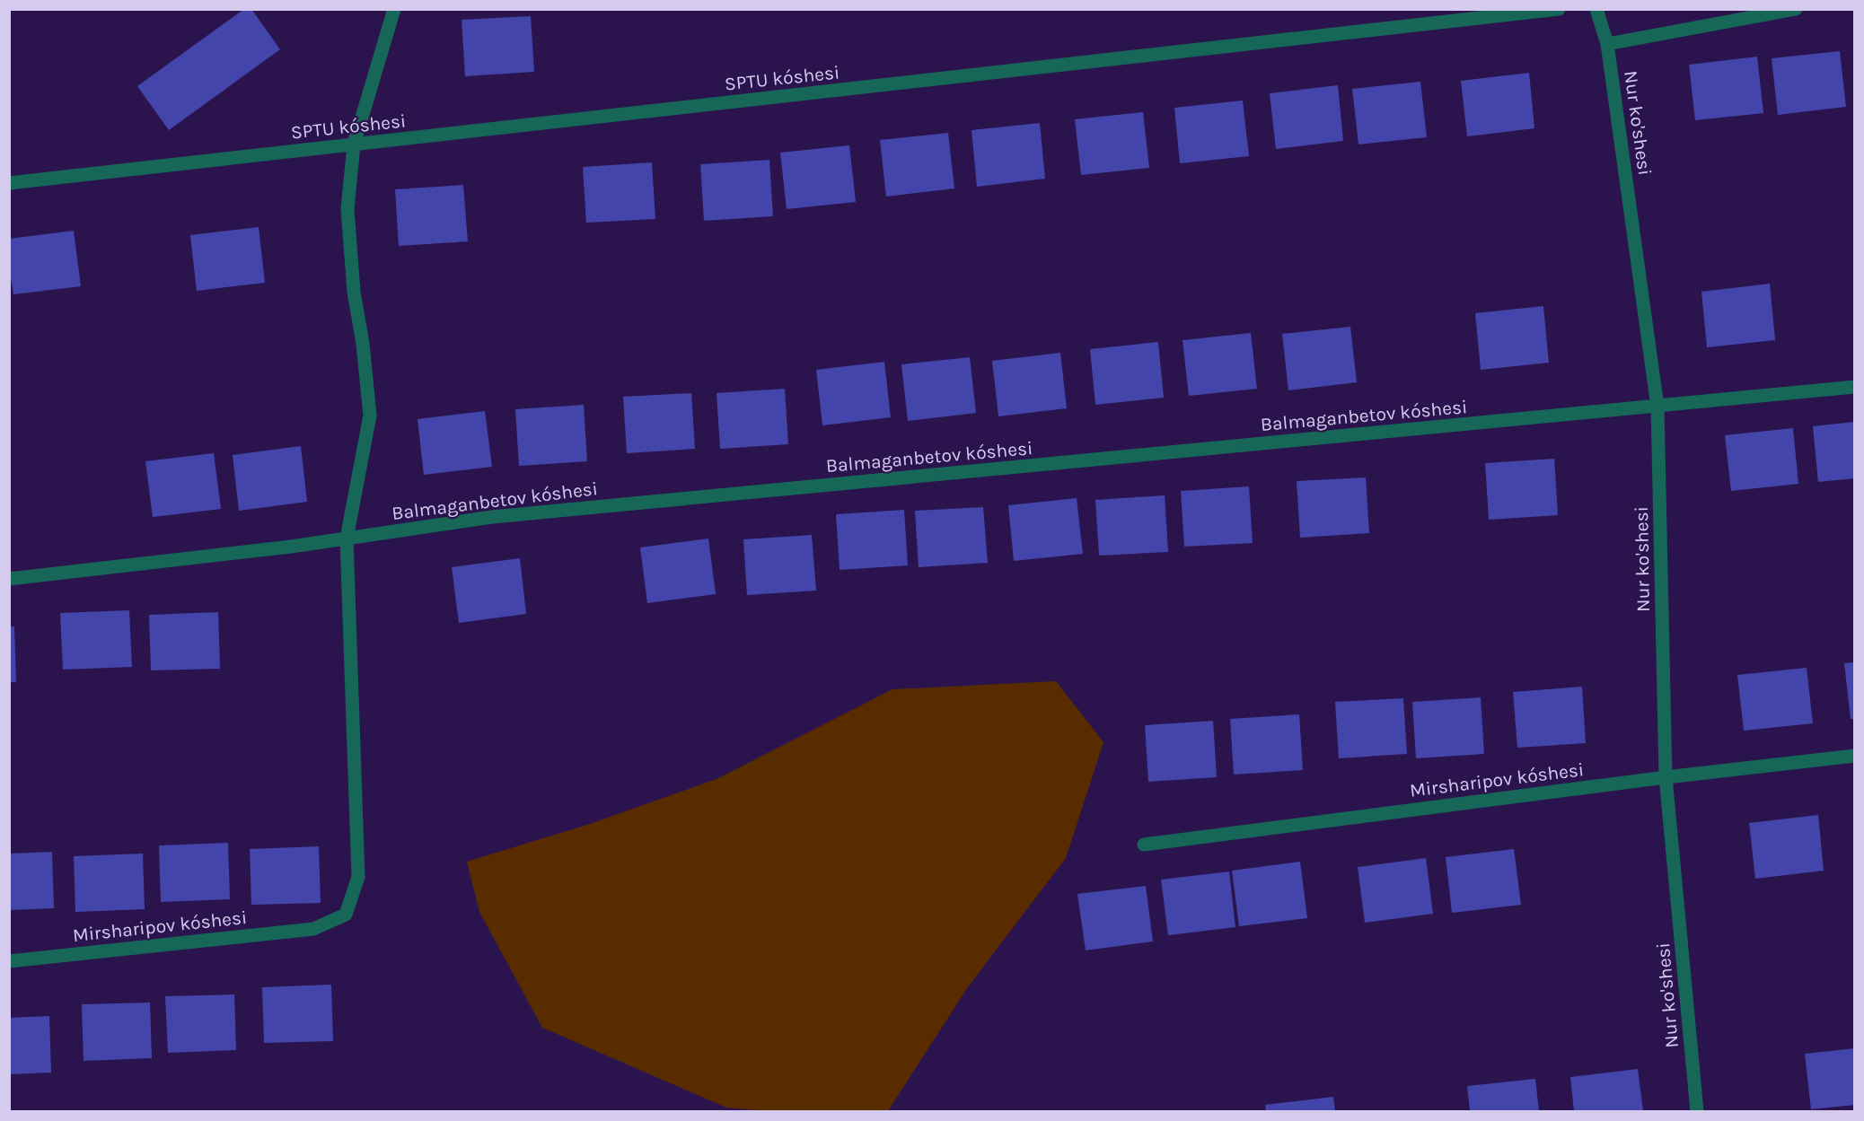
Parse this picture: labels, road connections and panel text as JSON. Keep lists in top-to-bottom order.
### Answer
{
  "streets": {
    "street": [
      "SPTU kóshesi",
      "Nur ko'shesi",
      "Balmaganbetov kóshesi",
      "Mirsharipov kóshesi"
    ]
  },
  "crossings": [
    ["SPTU kóshesi", "Mirsharipov kóshesi"],
    ["Nur ko'shesi", "Balmaganbetov kóshesi"],
    ["Nur ko'shesi", "Mirsharipov kóshesi"],
    ["Balmaganbetov kóshesi", "Mirsharipov kóshesi"]
  ]
}
